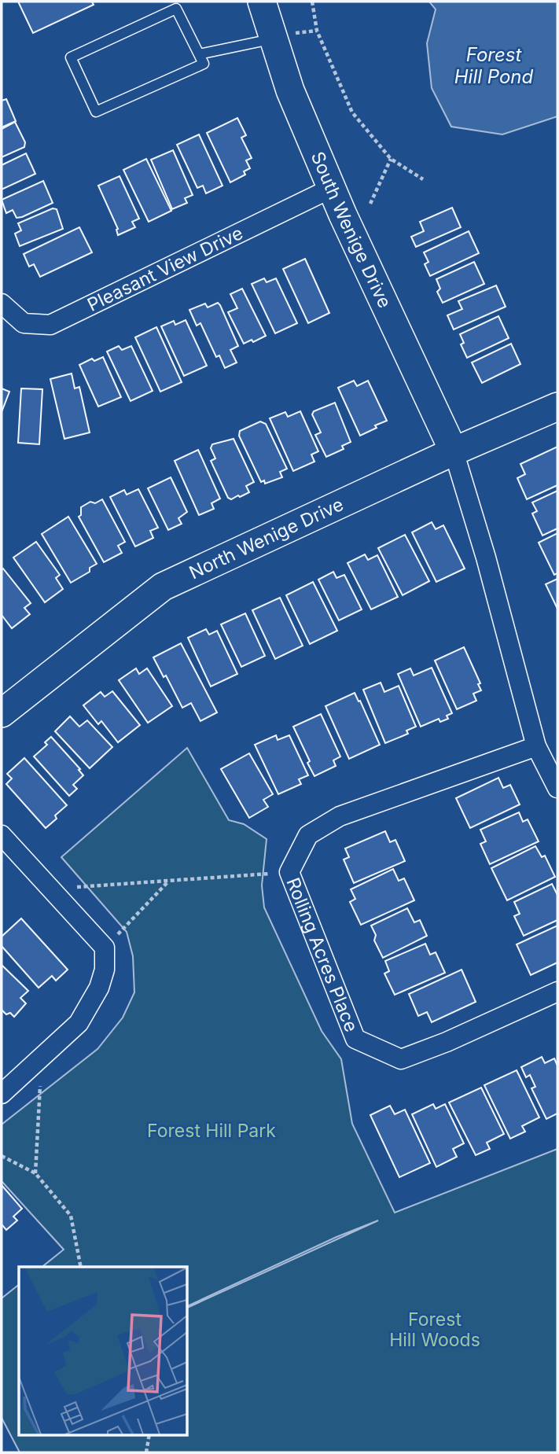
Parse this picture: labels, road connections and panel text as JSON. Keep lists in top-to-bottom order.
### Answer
{
  "streets": {
    "street": [
      "South Wenige Drive",
      "Pleasant View Drive",
      "North Wenige Drive",
      "Rolling Acres Place"
    ]
  },
  "crossings": [
    ["South Wenige Drive", "Pleasant View Drive"],
    ["South Wenige Drive", "North Wenige Drive"]
  ],
  "water": ["Forest Hill Pond"],
  "parks": ["Forest Hill Park", "Forest Hill Woods"]
}
